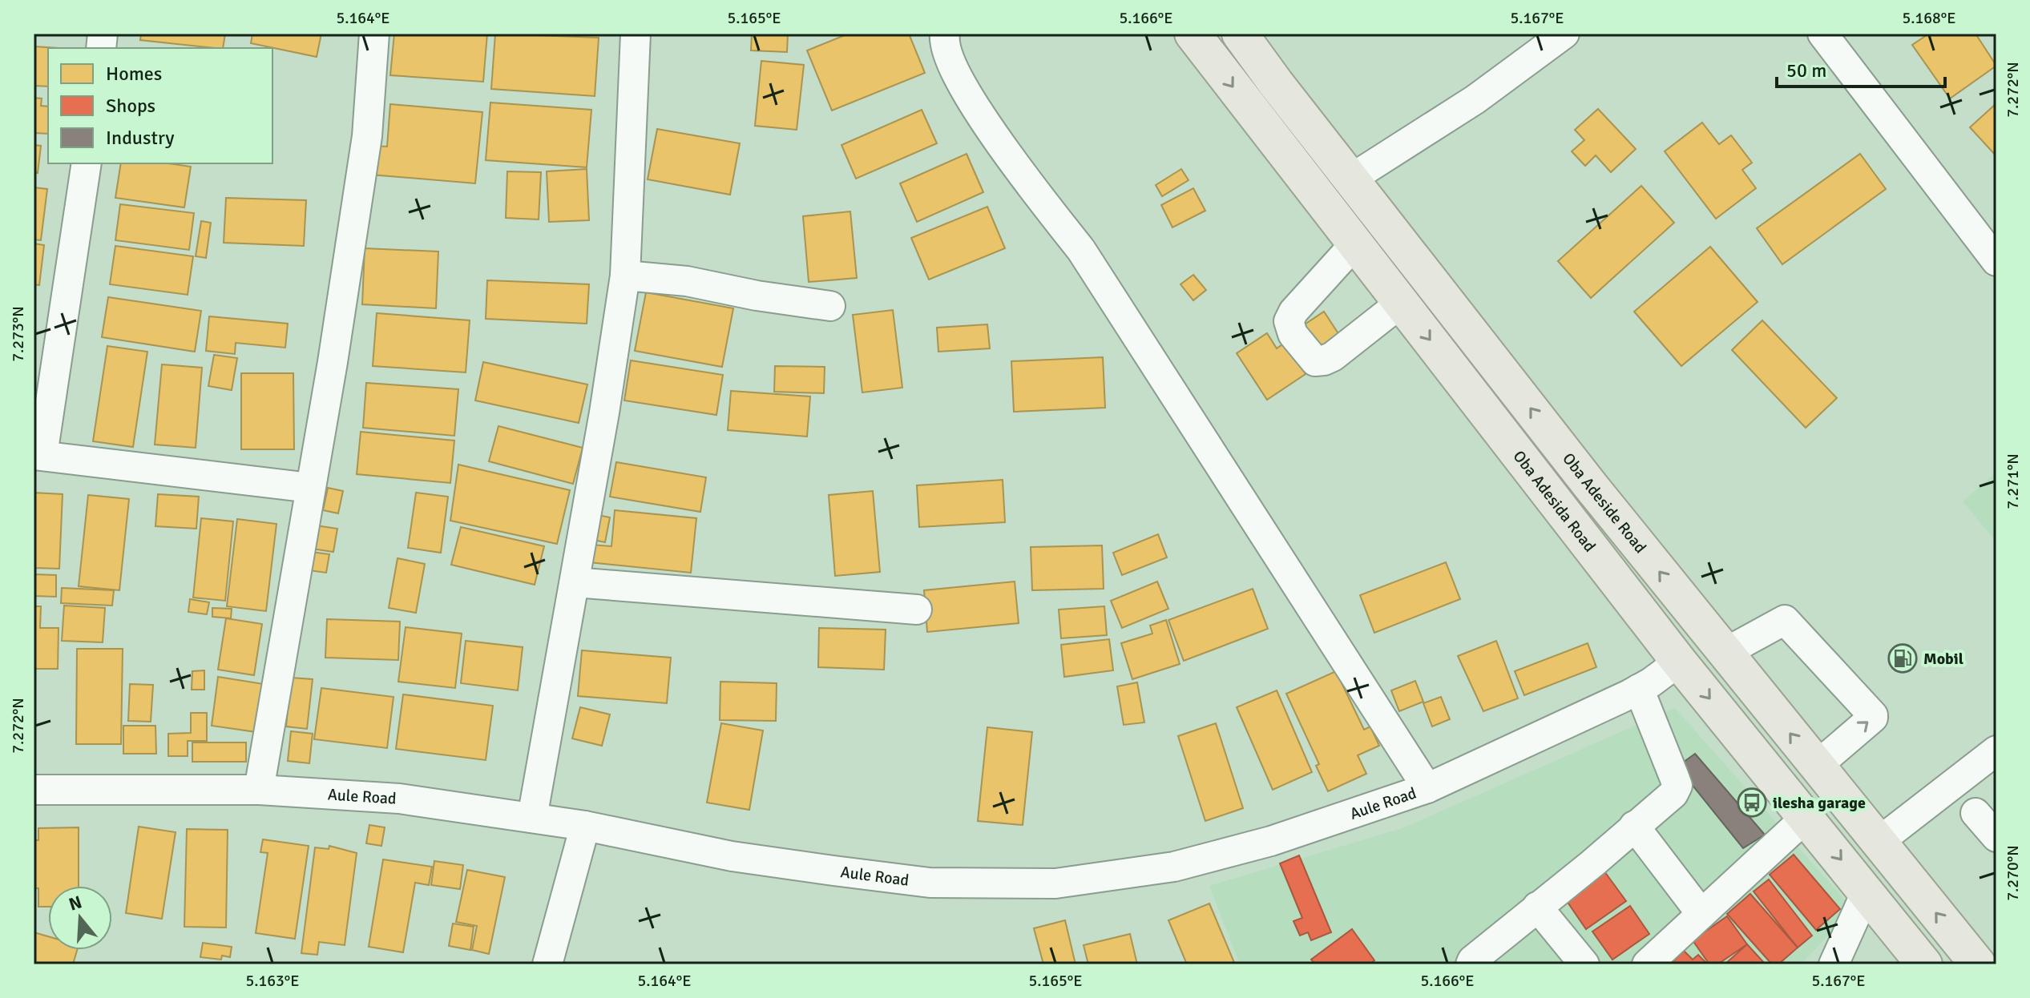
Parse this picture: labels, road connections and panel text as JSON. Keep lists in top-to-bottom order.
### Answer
{
  "streets": {
    "main road": ["Oba Adesida Road", "Oba Adeside Road"],
    "street": ["Aule Road"]
  },
  "crossings": [
    ["Oba Adesida Road", "Aule Road"]
  ],
  "one_way": ["Oba Adesida Road", "Oba Adeside Road"],
  "places": {
    "fuel station": ["Mobil"],
    "bus stop": ["ilesha garage"]
  },
  "legend": ["Homes", "Shops", "Industry"],
  "scale_bar": "50 m",
  "north": "top",
  "coordinates": [
    "5.164°E",
    "5.165°E",
    "5.166°E",
    "5.167°E",
    "5.168°E",
    "7.272°N",
    "7.273°N",
    "7.271°N",
    "7.270°N",
    "5.163°E"
  ]
}
